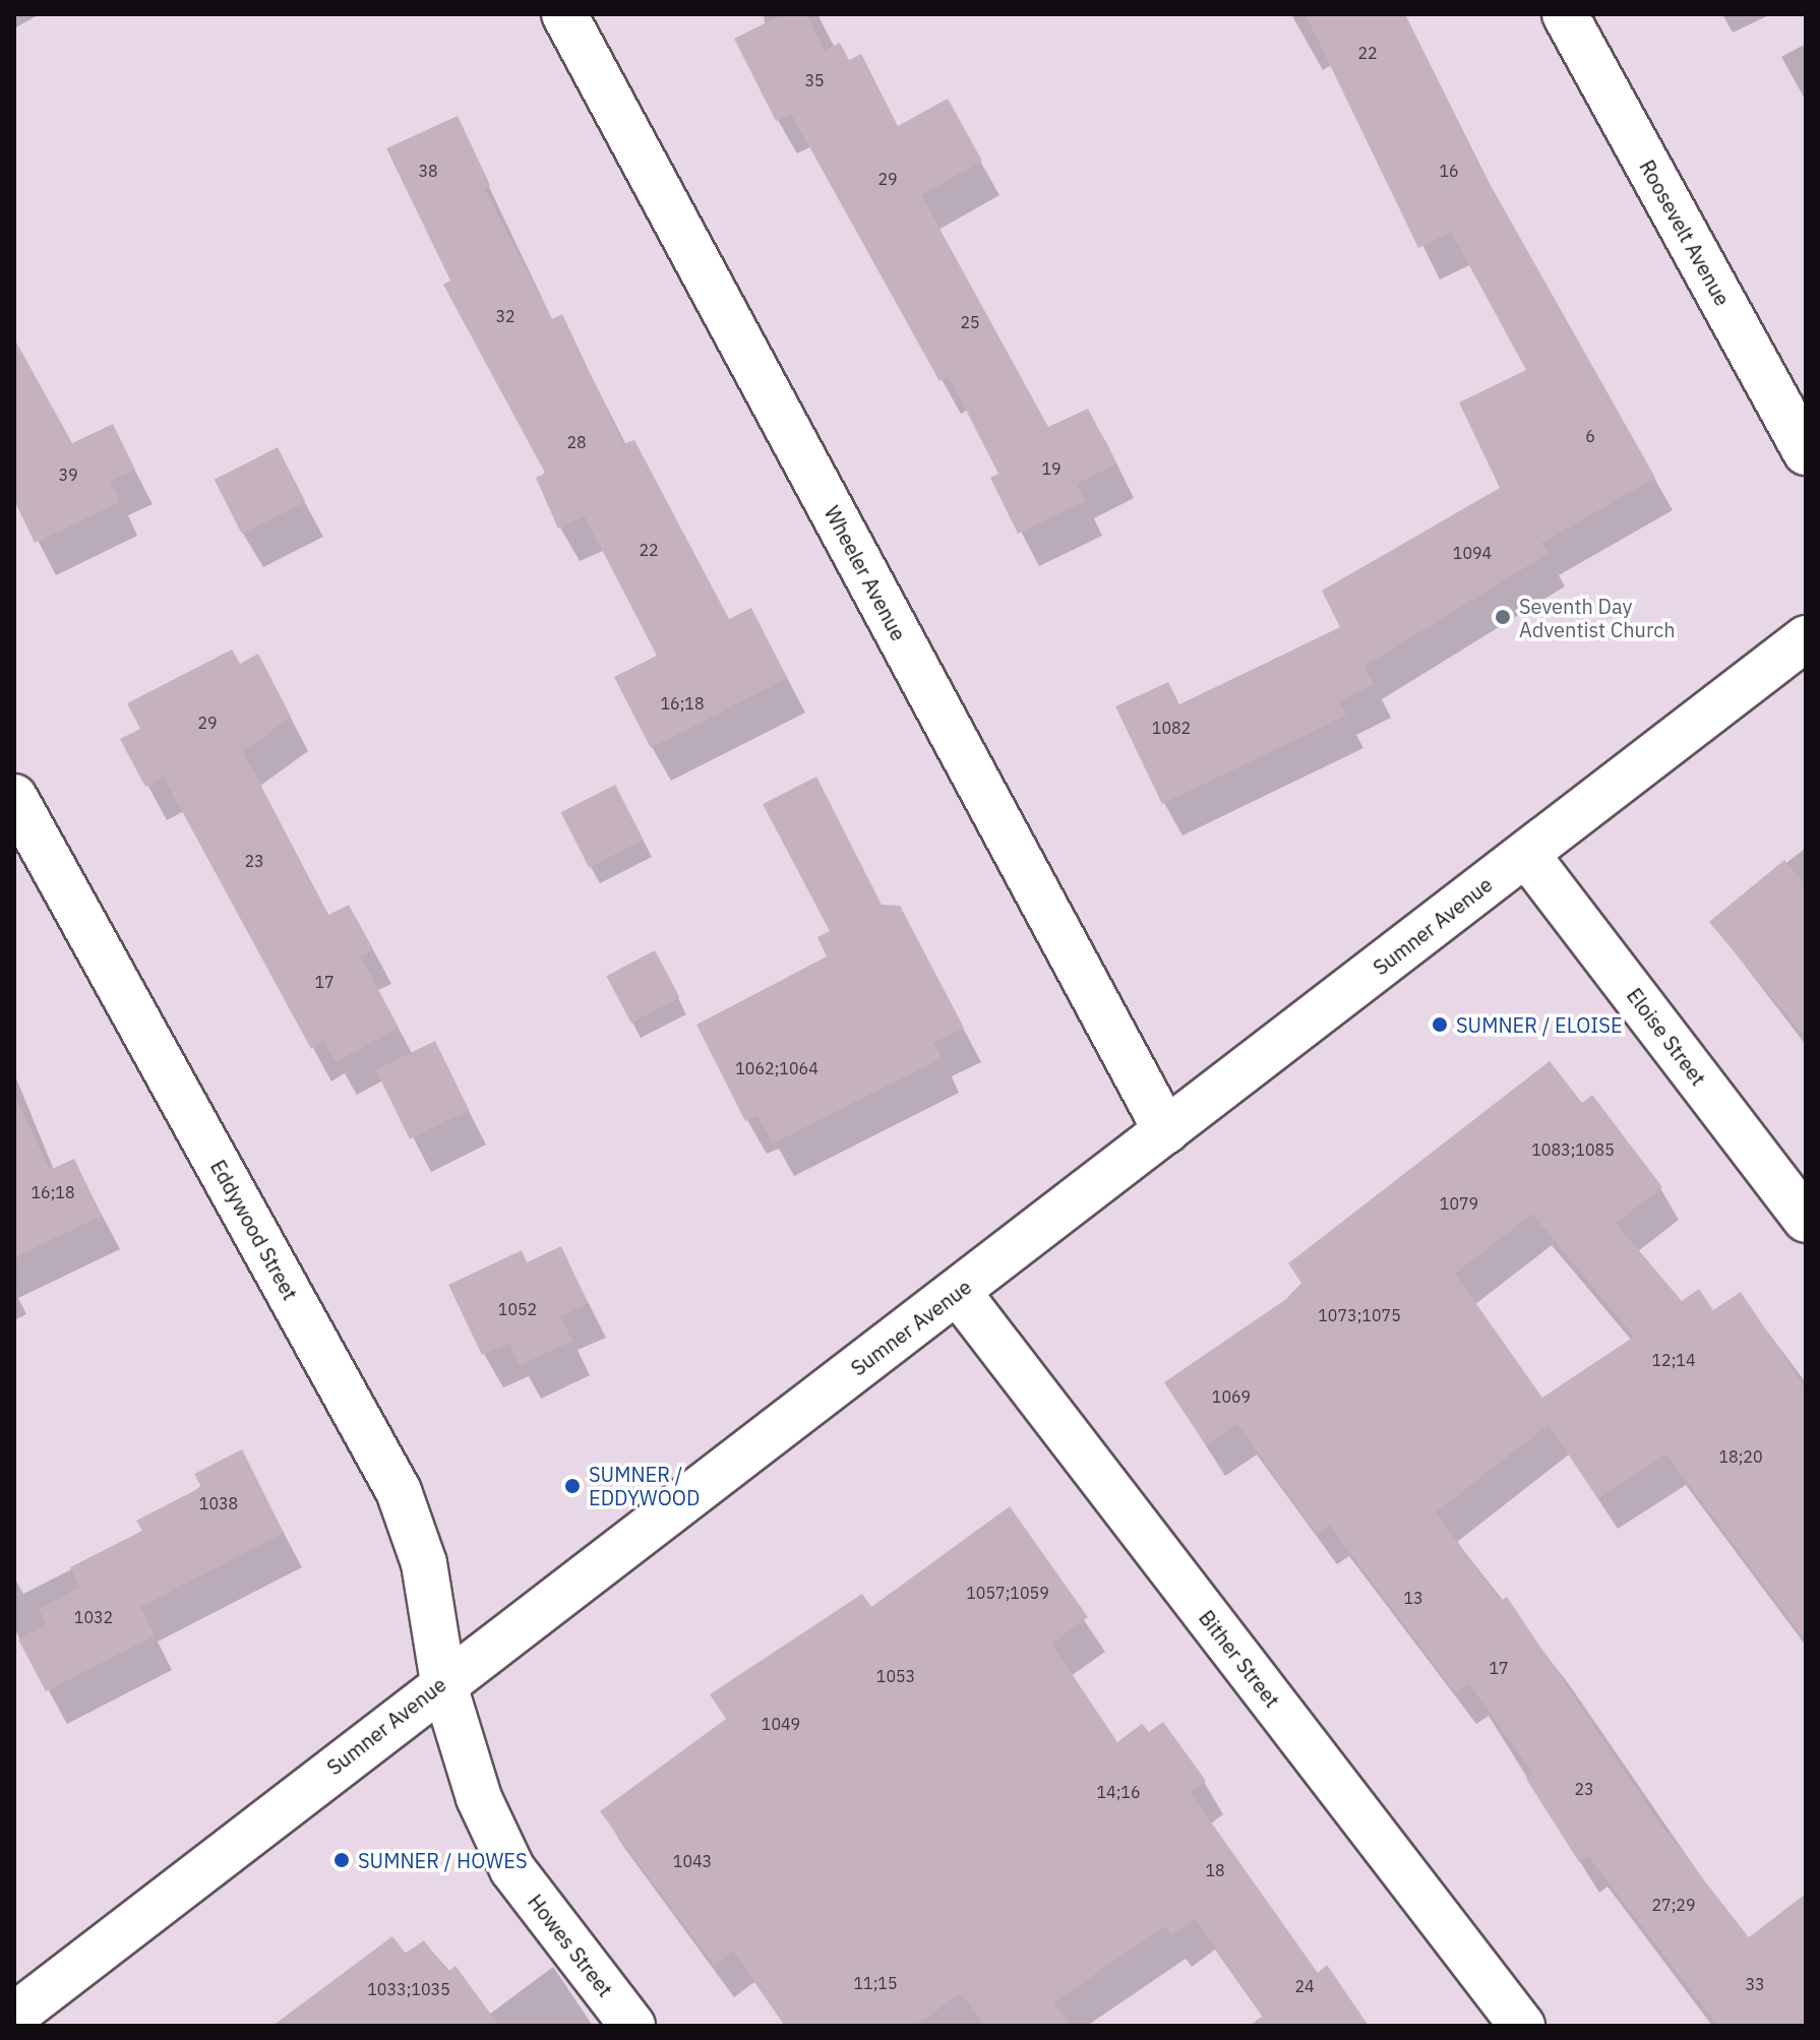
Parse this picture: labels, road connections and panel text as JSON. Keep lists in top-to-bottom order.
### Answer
{
  "streets": {
    "street": [
      "Roosevelt Avenue",
      "Wheeler Avenue",
      "Sumner Avenue",
      "Eloise Street",
      "Eddywood Street",
      "Bither Street",
      "Howes Street"
    ]
  },
  "crossings": [
    ["Wheeler Avenue", "Sumner Avenue"],
    ["Sumner Avenue", "Eloise Street"],
    ["Sumner Avenue", "Eddywood Street"],
    ["Sumner Avenue", "Bither Street"],
    ["Sumner Avenue", "Howes Street"],
    ["Eddywood Street", "Howes Street"]
  ],
  "places": [
    "Seventh Day Adventist Church",
    "SUMNER / ELOISE",
    "SUMNER / EDDYWOOD",
    "SUMNER / HOWES"
  ],
  "house_numbers": [
    "22",
    "35",
    "38",
    "16",
    "29",
    "32",
    "25",
    "6",
    "28",
    "19",
    "39",
    "22",
    "1094",
    "16;18",
    "29",
    "1082",
    "23",
    "17",
    "1062;1064",
    "1083;1085",
    "16;18",
    "1079",
    "1052",
    "1073;1075",
    "12;14",
    "1069",
    "18;20",
    "1038",
    "1057;1059",
    "13",
    "1032",
    "17",
    "1053",
    "1049",
    "23",
    "14;16",
    "1043",
    "18",
    "27;29",
    "11;15",
    "33",
    "24",
    "1033;1035"
  ]
}
